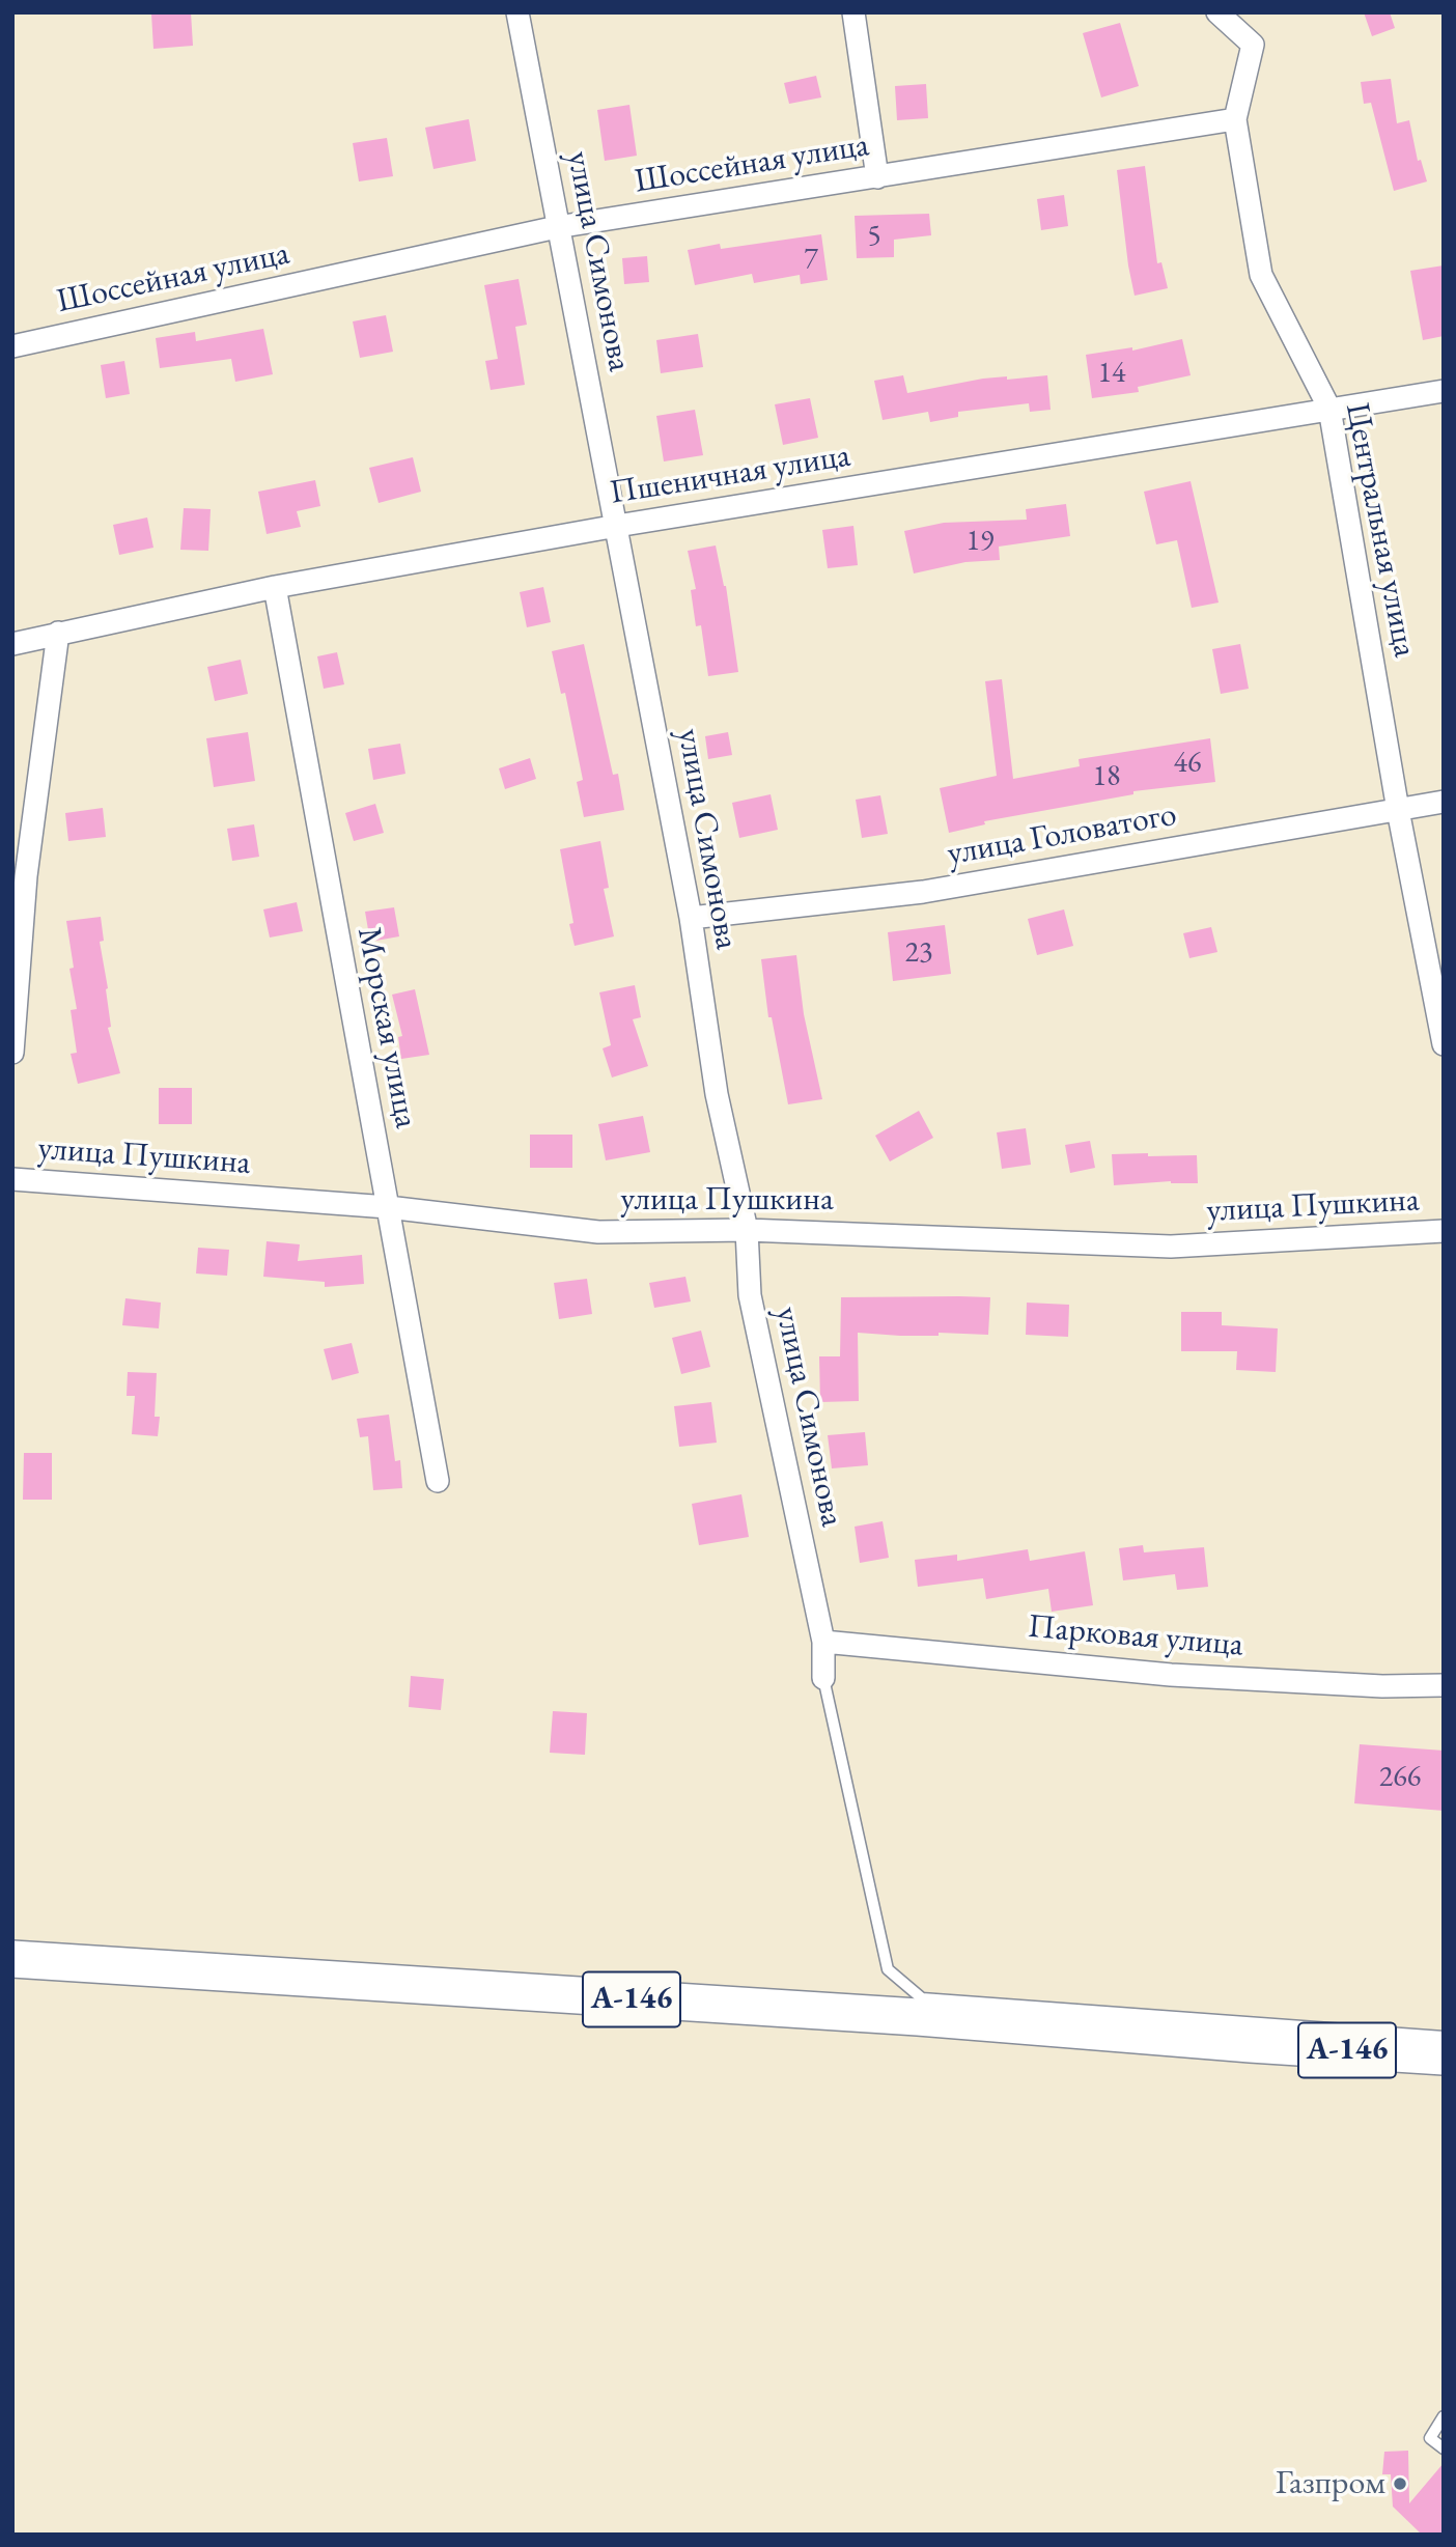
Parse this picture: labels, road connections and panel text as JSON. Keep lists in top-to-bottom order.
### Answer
{
  "streets": {
    "highway": ["А-146"],
    "street": [
      "Шоссейная улица",
      "улица Симонова",
      "Пшеничная улица",
      "Центральная улица",
      "улица Головатого",
      "Морская улица",
      "улица Пушкина",
      "Парковая улица"
    ]
  },
  "crossings": [
    ["Шоссейная улица", "улица Симонова"],
    ["Шоссейная улица", "Центральная улица"],
    ["улица Симонова", "Пшеничная улица"],
    ["улица Симонова", "улица Головатого"],
    ["улица Симонова", "улица Пушкина"],
    ["улица Симонова", "Парковая улица"],
    ["Пшеничная улица", "Центральная улица"],
    ["Пшеничная улица", "Морская улица"],
    ["Центральная улица", "улица Головатого"],
    ["Морская улица", "улица Пушкина"]
  ],
  "places": ["Газпром"],
  "house_numbers": [
    "5",
    "7",
    "14",
    "19",
    "46",
    "18",
    "23",
    "266"
  ]
}
